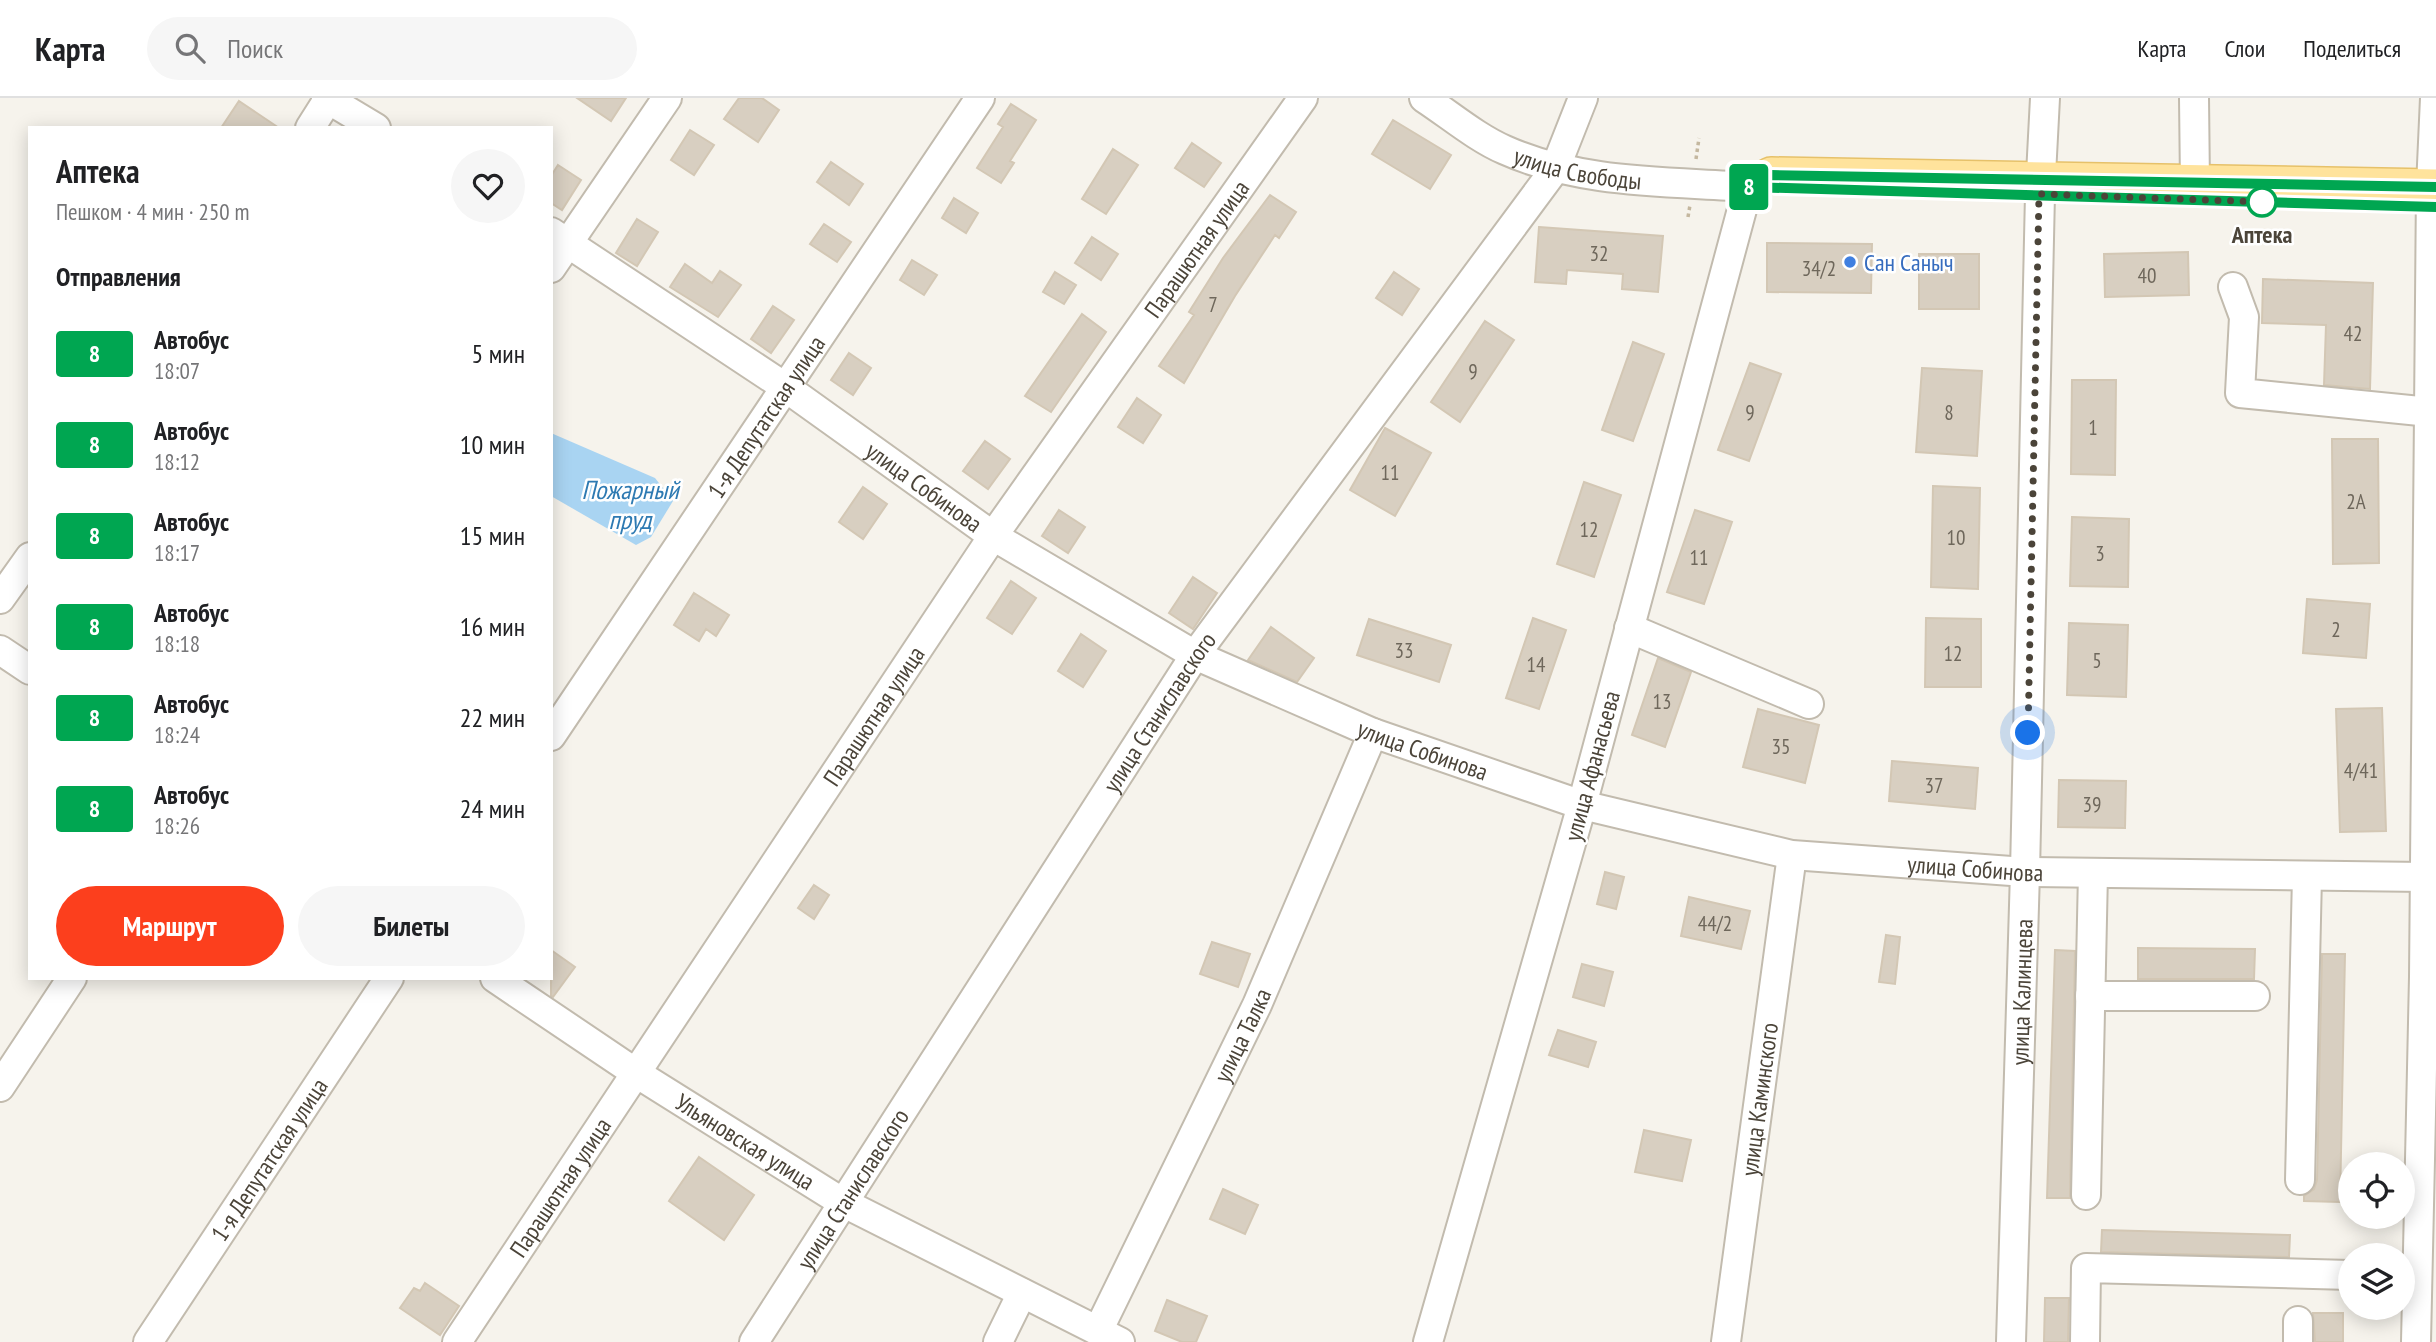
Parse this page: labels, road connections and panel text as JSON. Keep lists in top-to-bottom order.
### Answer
{
  "streets": {
    "main road": ["улица Свободы"],
    "street": [
      "Парашютная улица",
      "1-я Депутатская улица",
      "улица Собинова",
      "улица Станиславского",
      "улица Афанасьева",
      "улица Калинцева",
      "улица Талка",
      "улица Каминского",
      "Ульяновская улица"
    ]
  },
  "crossings": [
    ["улица Свободы", "улица Станиславского"],
    ["улица Свободы", "улица Афанасьева"],
    ["улица Свободы", "улица Калинцева"],
    ["Парашютная улица", "улица Собинова"],
    ["Парашютная улица", "Ульяновская улица"],
    ["1-я Депутатская улица", "улица Собинова"],
    ["улица Собинова", "улица Станиславского"],
    ["улица Собинова", "улица Афанасьева"],
    ["улица Собинова", "улица Калинцева"],
    ["улица Собинова", "улица Талка"],
    ["улица Собинова", "улица Каминского"],
    ["улица Станиславского", "Ульяновская улица"],
    ["улица Талка", "Ульяновская улица"]
  ],
  "water": ["Пожарный пруд"],
  "places": ["Аптека", "Сан Саныч"],
  "lines": ["bus line 8"],
  "house_numbers": [
    "32",
    "34/2",
    "40",
    "7",
    "42",
    "9",
    "9",
    "8",
    "1",
    "11",
    "2А",
    "12",
    "10",
    "3",
    "11",
    "2",
    "33",
    "12",
    "5",
    "14",
    "13",
    "35",
    "4/41",
    "37",
    "39",
    "44/2"
  ],
  "page": {
    "header": "Карта",
    "search": "Поиск",
    "nav": ["Карта", "Слои", "Поделиться"],
    "on_map": "8",
    "heading": [
      ["Аптека", "Пешком · 4 мин · 250 m"],
      "Отправления"
    ],
    "list": [
      {
        "mark": "8",
        "name": "Автобус",
        "note": "18:07",
        "value": "5 мин"
      },
      {
        "mark": "8",
        "name": "Автобус",
        "note": "18:12",
        "value": "10 мин"
      },
      {
        "mark": "8",
        "name": "Автобус",
        "note": "18:17",
        "value": "15 мин"
      },
      {
        "mark": "8",
        "name": "Автобус",
        "note": "18:18",
        "value": "16 мин"
      },
      {
        "mark": "8",
        "name": "Автобус",
        "note": "18:24",
        "value": "22 мин"
      },
      {
        "mark": "8",
        "name": "Автобус",
        "note": "18:26",
        "value": "24 мин"
      }
    ],
    "buttons": ["Маршрут", "Билеты"]
  }
}
